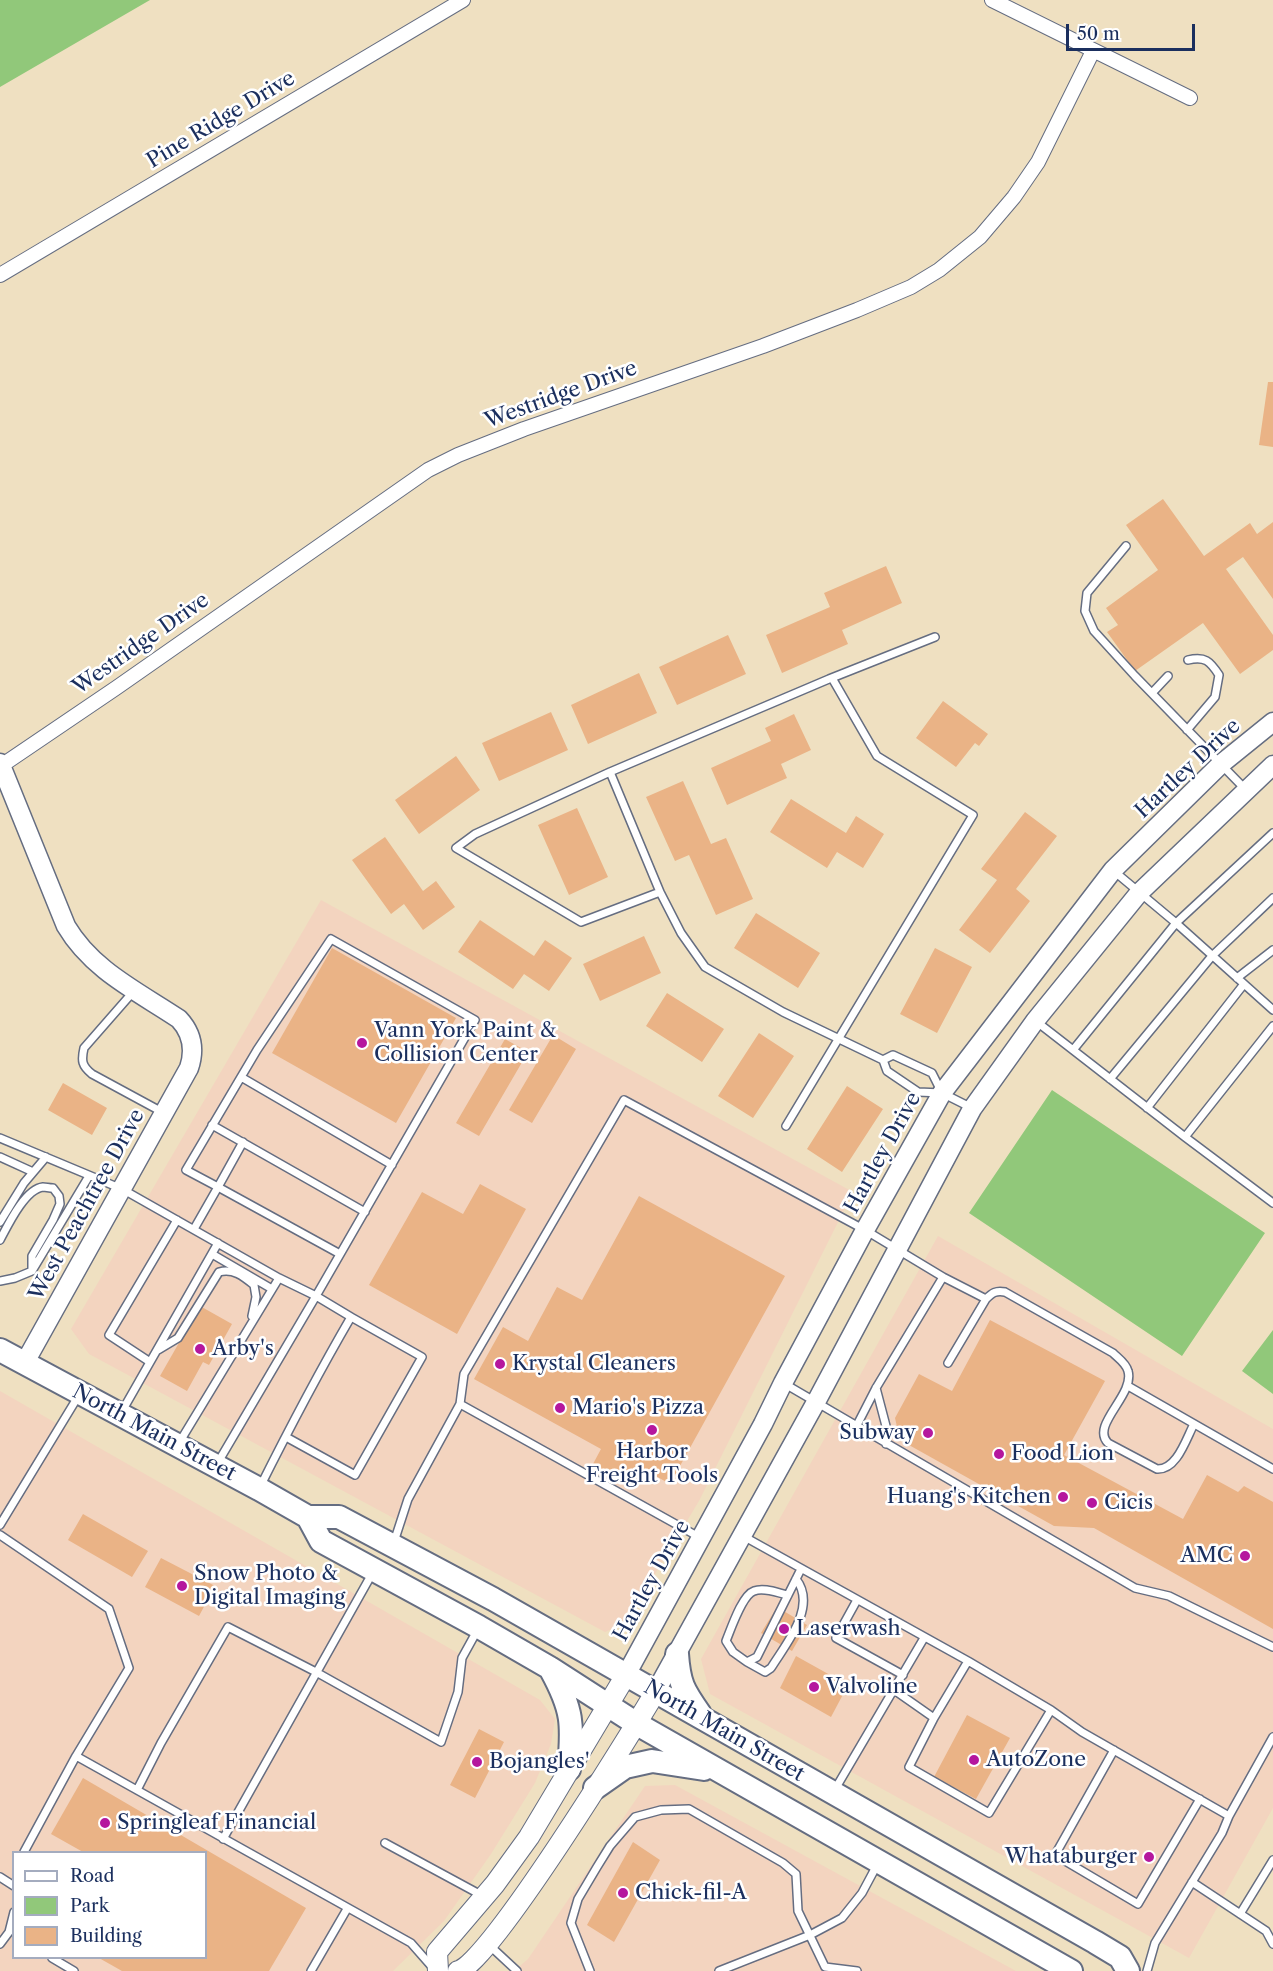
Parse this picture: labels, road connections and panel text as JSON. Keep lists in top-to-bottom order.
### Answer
{
  "streets": {
    "main road": ["North Main Street"],
    "street": [
      "Pine Ridge Drive",
      "Westridge Drive",
      "Hartley Drive",
      "West Peachtree Drive"
    ]
  },
  "crossings": [
    ["Hartley Drive", "North Main Street"],
    ["West Peachtree Drive", "North Main Street"]
  ],
  "places": [
    "Vann York Paint & Collision Center",
    "Arby's",
    "Krystal Cleaners",
    "Mario's Pizza",
    "Harbor Freight Tools",
    "Subway",
    "Food Lion",
    "Huang's Kitchen",
    "Cicis",
    "AMC",
    "Snow Photo & Digital Imaging",
    "Laserwash",
    "Valvoline",
    "AutoZone",
    "Bojangles'",
    "Springleaf Financial",
    "Whataburger",
    "Chick-fil-A"
  ],
  "legend": ["Road", "Park", "Building"],
  "scale_bar": "50 m"
}
